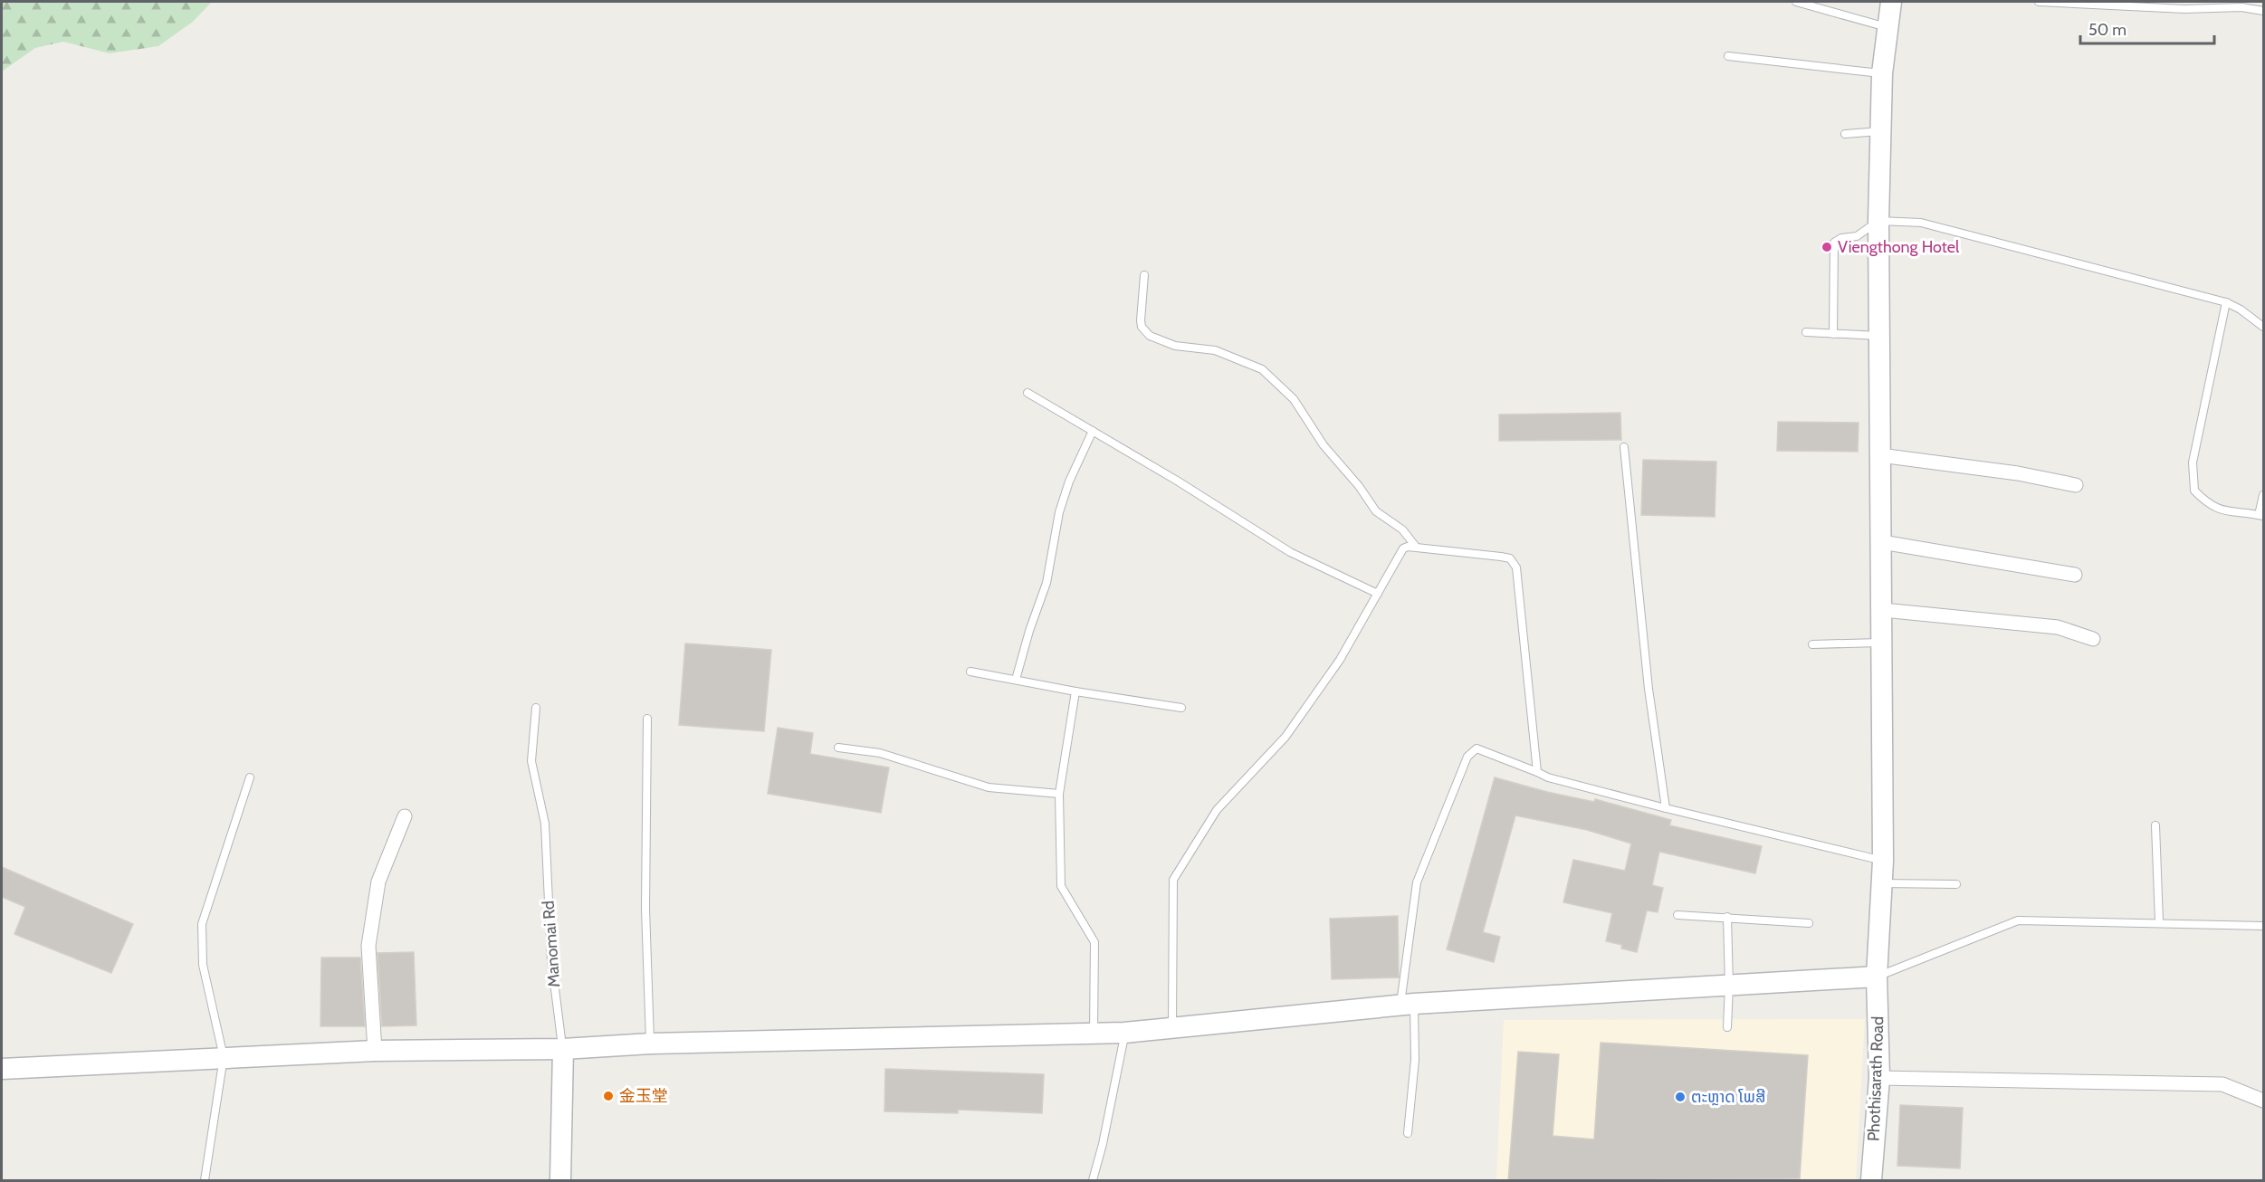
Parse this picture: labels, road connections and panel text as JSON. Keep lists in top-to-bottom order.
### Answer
{
  "streets": {
    "street": ["Manomai Rd", "Phothisarath Road"]
  },
  "places": ["Viengthong Hotel", "金玉堂", "ຕະຫຼາດ ໂພສີ"],
  "scale_bar": "50 m"
}
